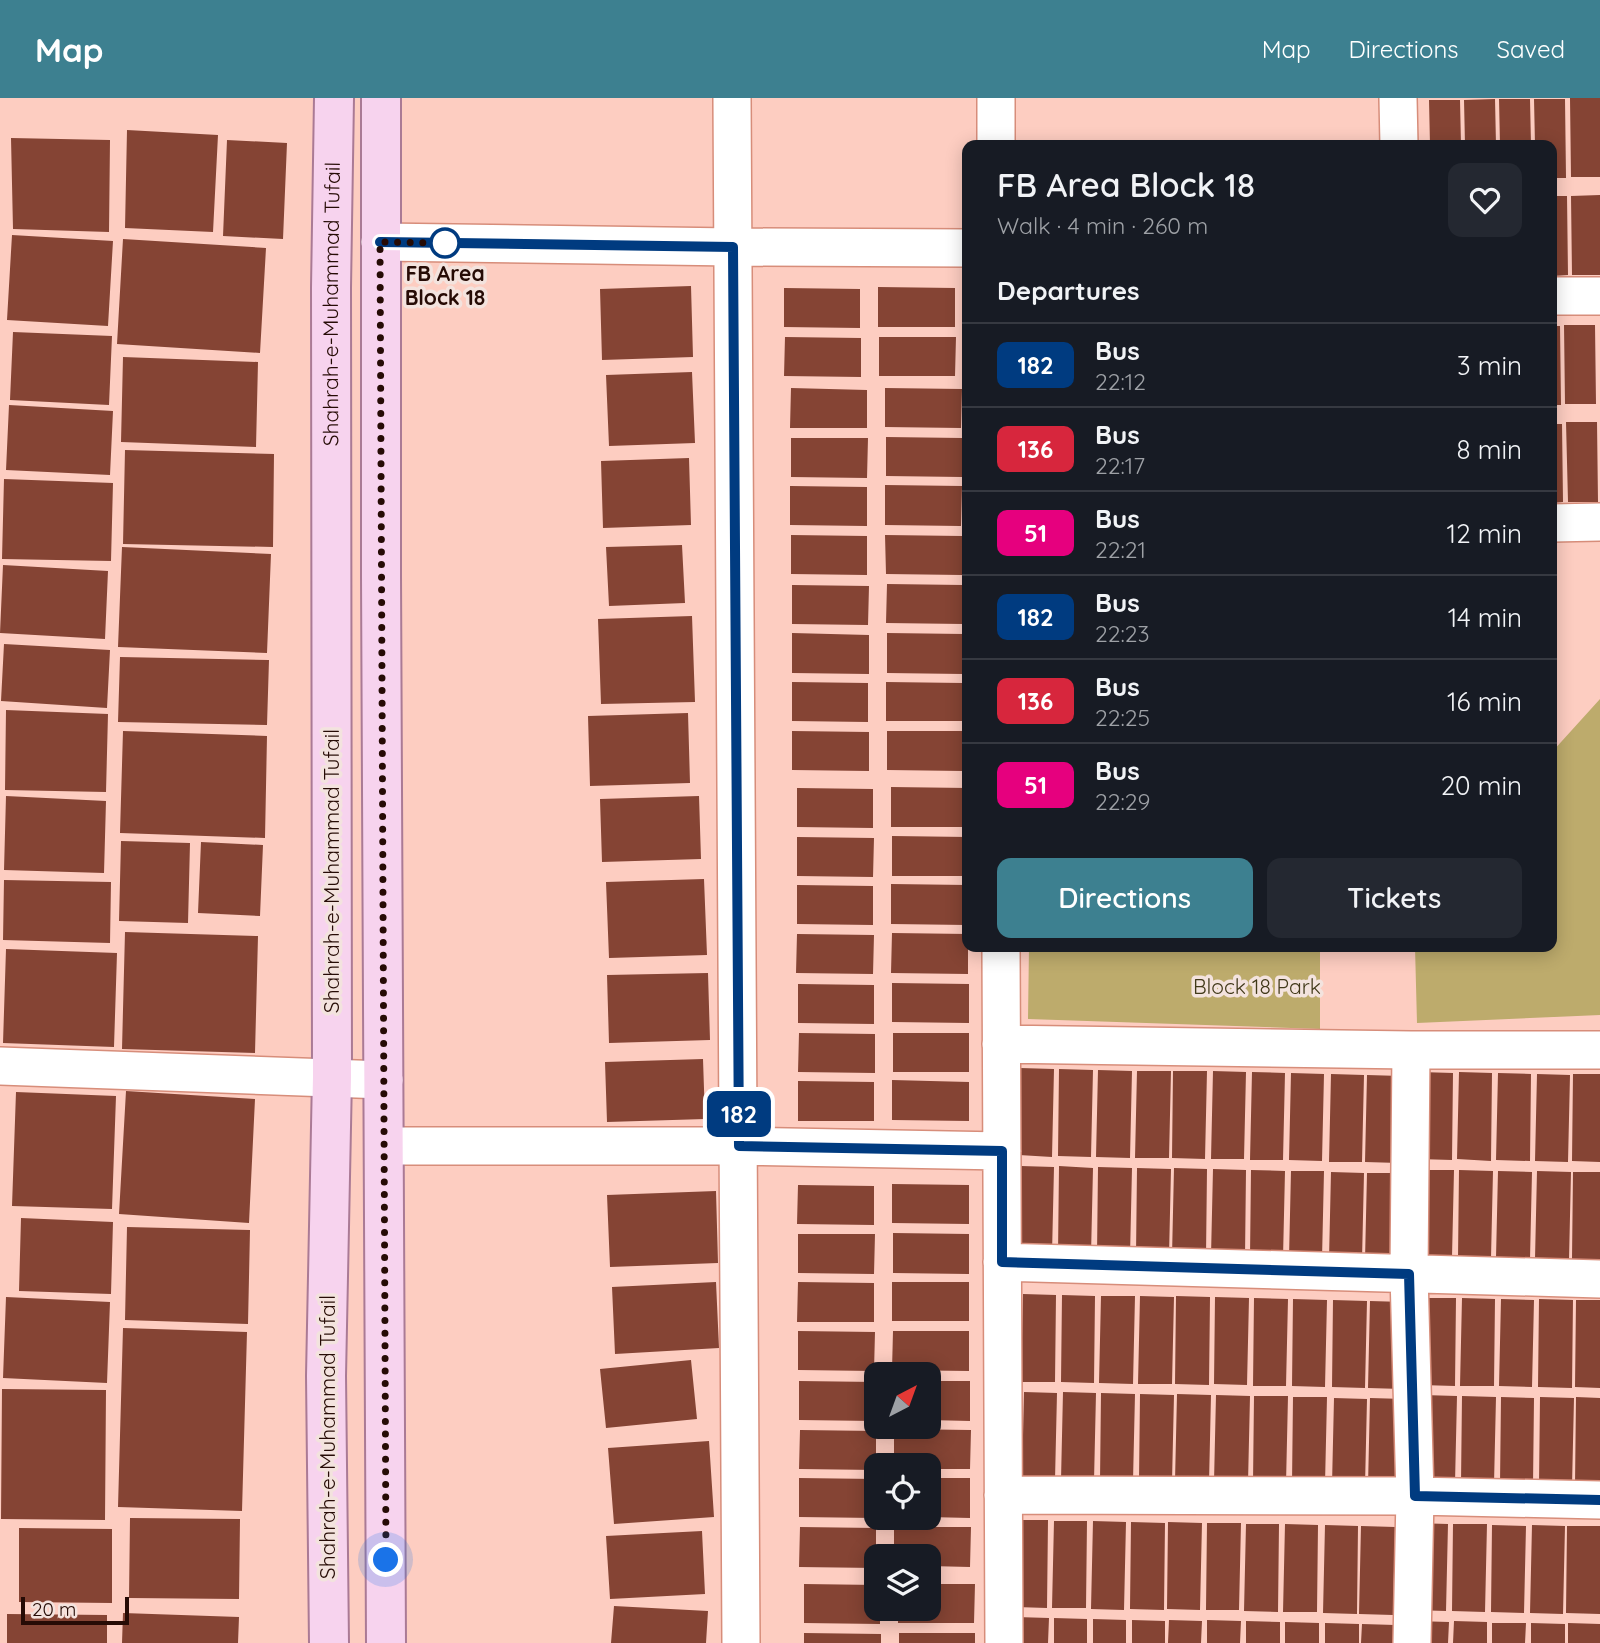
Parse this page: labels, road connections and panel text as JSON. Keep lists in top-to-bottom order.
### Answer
{
  "streets": {
    "main road": ["Shahrah-e-Muhammad Tufail"]
  },
  "parks": ["Block 18 Park"],
  "places": ["FB Area Block 18"],
  "lines": ["bus line 182"],
  "scale_bar": "20 m",
  "north": "top right",
  "page": {
    "header": "Map",
    "nav": ["Map", "Directions", "Saved"],
    "on_map": "182",
    "heading": [
      ["FB Area Block 18", "Walk · 4 min · 260 m"],
      "Departures"
    ],
    "list": [
      {
        "mark": "182",
        "name": "Bus",
        "note": "22:12",
        "value": "3 min"
      },
      {
        "mark": "136",
        "name": "Bus",
        "note": "22:17",
        "value": "8 min"
      },
      {
        "mark": "51",
        "name": "Bus",
        "note": "22:21",
        "value": "12 min"
      },
      {
        "mark": "182",
        "name": "Bus",
        "note": "22:23",
        "value": "14 min"
      },
      {
        "mark": "136",
        "name": "Bus",
        "note": "22:25",
        "value": "16 min"
      },
      {
        "mark": "51",
        "name": "Bus",
        "note": "22:29",
        "value": "20 min"
      }
    ],
    "buttons": ["Directions", "Tickets"],
    "scale": "20 m"
  }
}
